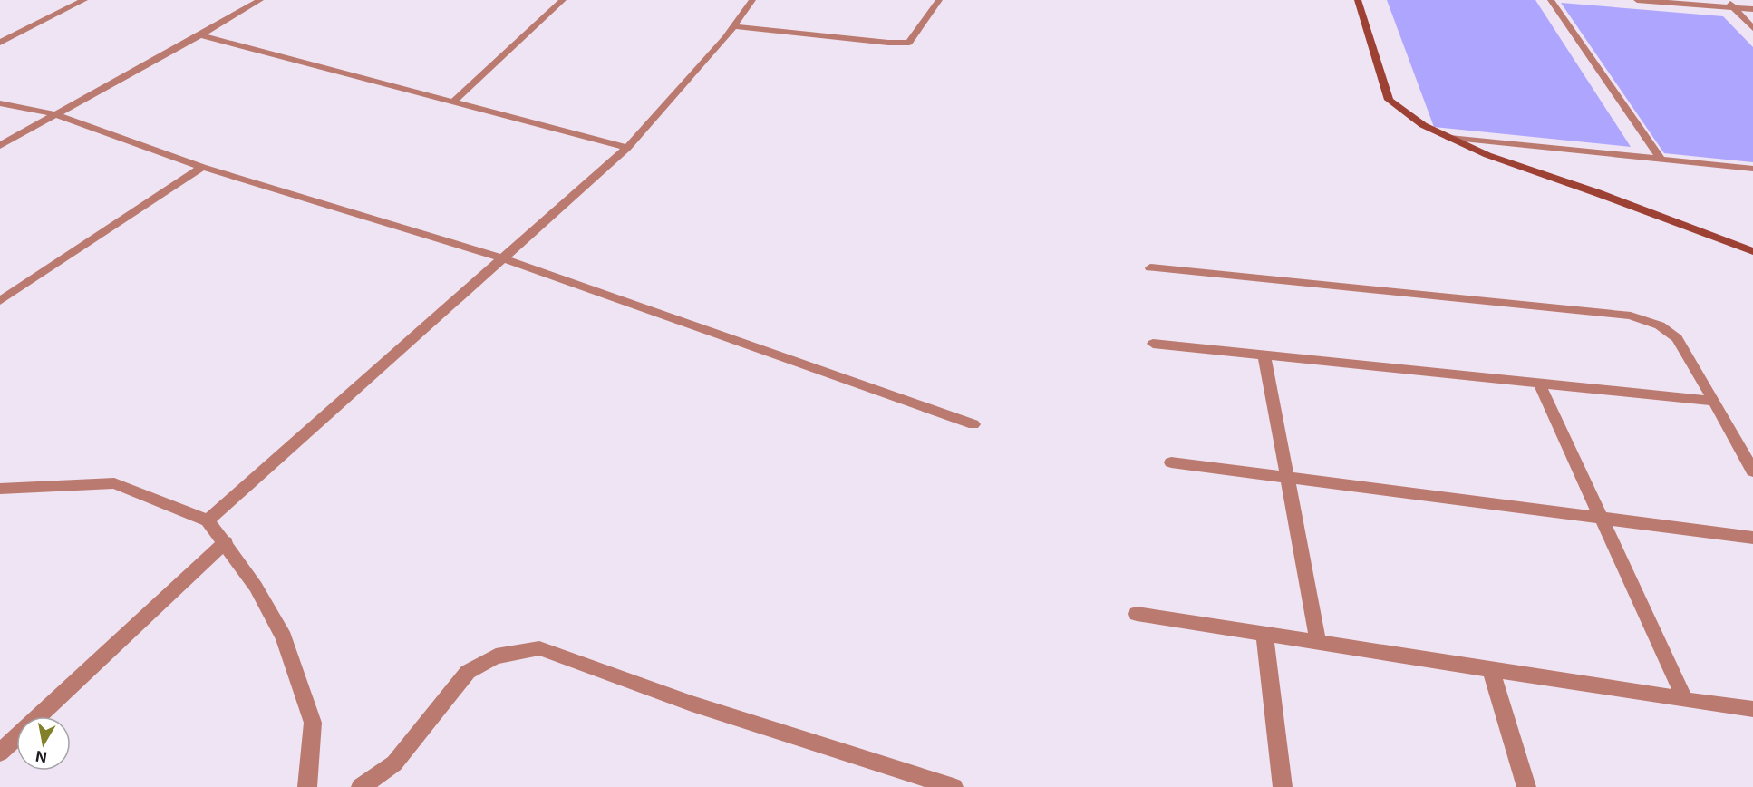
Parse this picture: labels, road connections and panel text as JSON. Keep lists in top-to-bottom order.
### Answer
{
  "north": "bottom"
}
